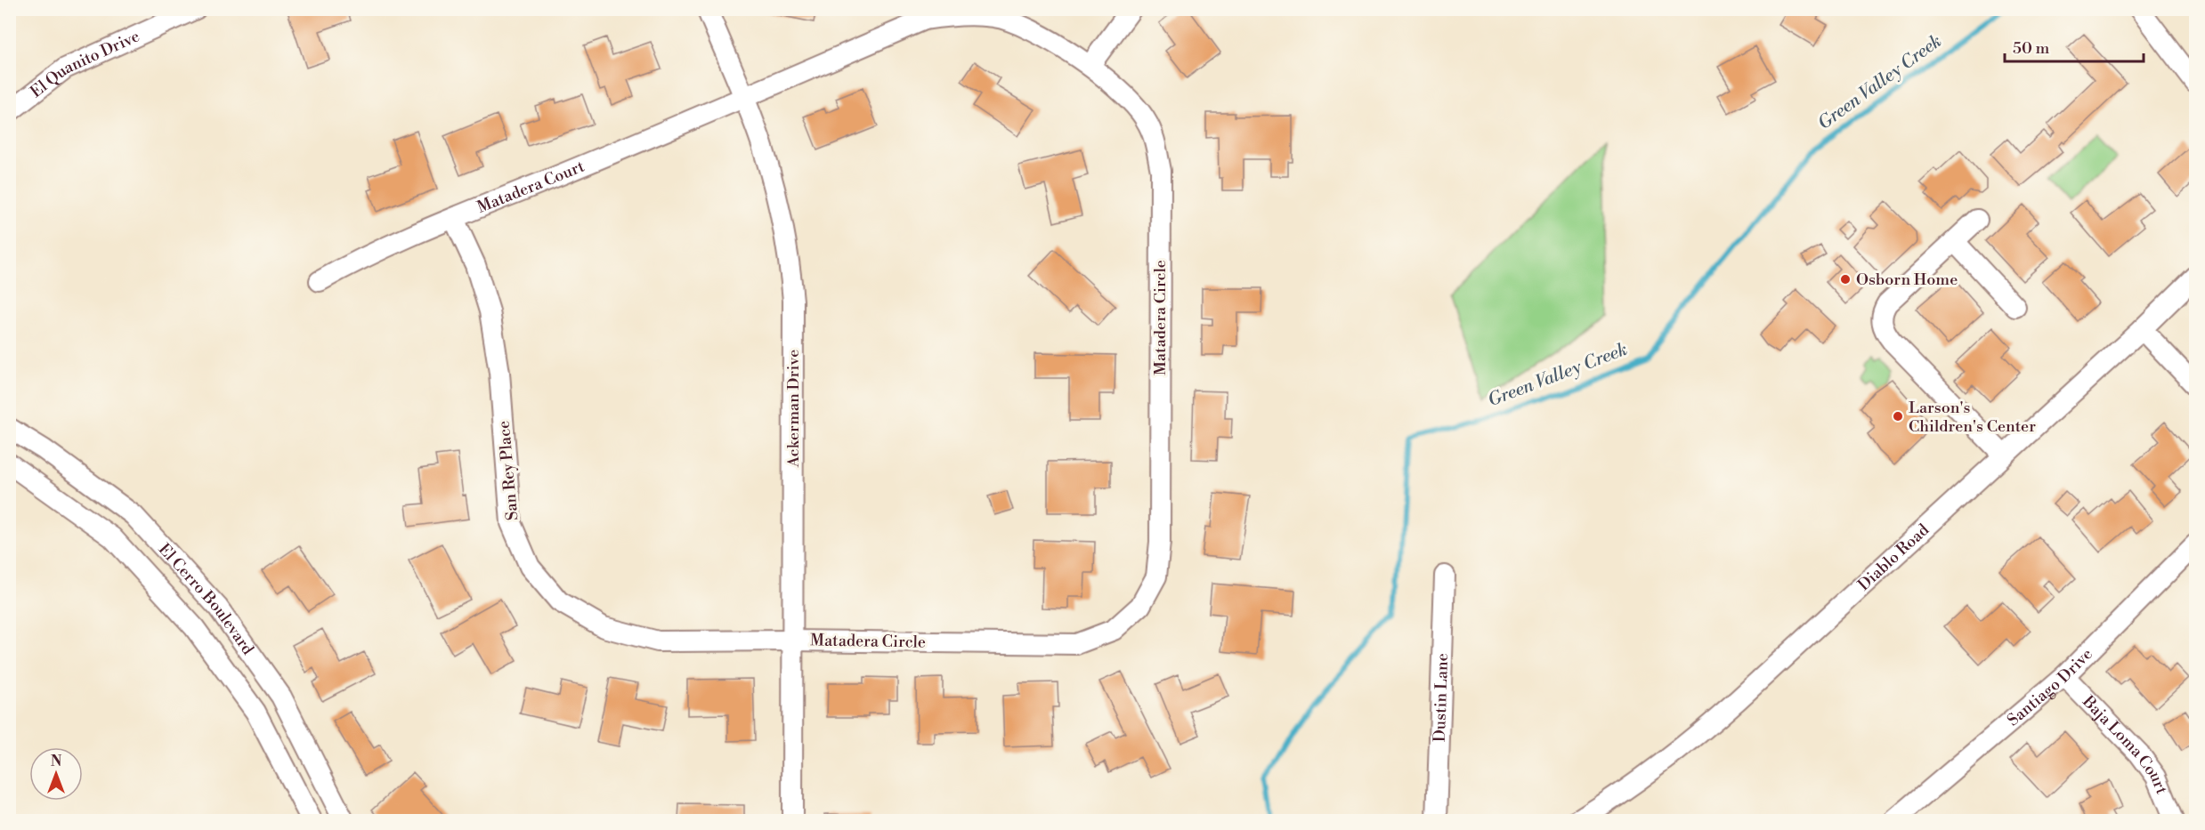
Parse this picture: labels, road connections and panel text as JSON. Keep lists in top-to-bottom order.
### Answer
{
  "streets": {
    "street": [
      "El Quanito Drive",
      "Matadera Court",
      "Matadera Circle",
      "Ackerman Drive",
      "San Rey Place",
      "Diablo Road",
      "El Cerro Boulevard",
      "Santiago Drive",
      "Dustin Lane",
      "Baja Loma Court"
    ]
  },
  "crossings": [
    ["Matadera Court", "Matadera Circle"],
    ["Matadera Court", "Ackerman Drive"],
    ["Matadera Court", "San Rey Place"],
    ["Matadera Circle", "Ackerman Drive"],
    ["Matadera Circle", "San Rey Place"],
    ["Ackerman Drive", "San Rey Place"],
    ["Santiago Drive", "Baja Loma Court"]
  ],
  "water": ["Green Valley Creek"],
  "places": ["Osborn Home", "Larson's Children's Center"],
  "scale_bar": "50 m",
  "north": "top"
}
